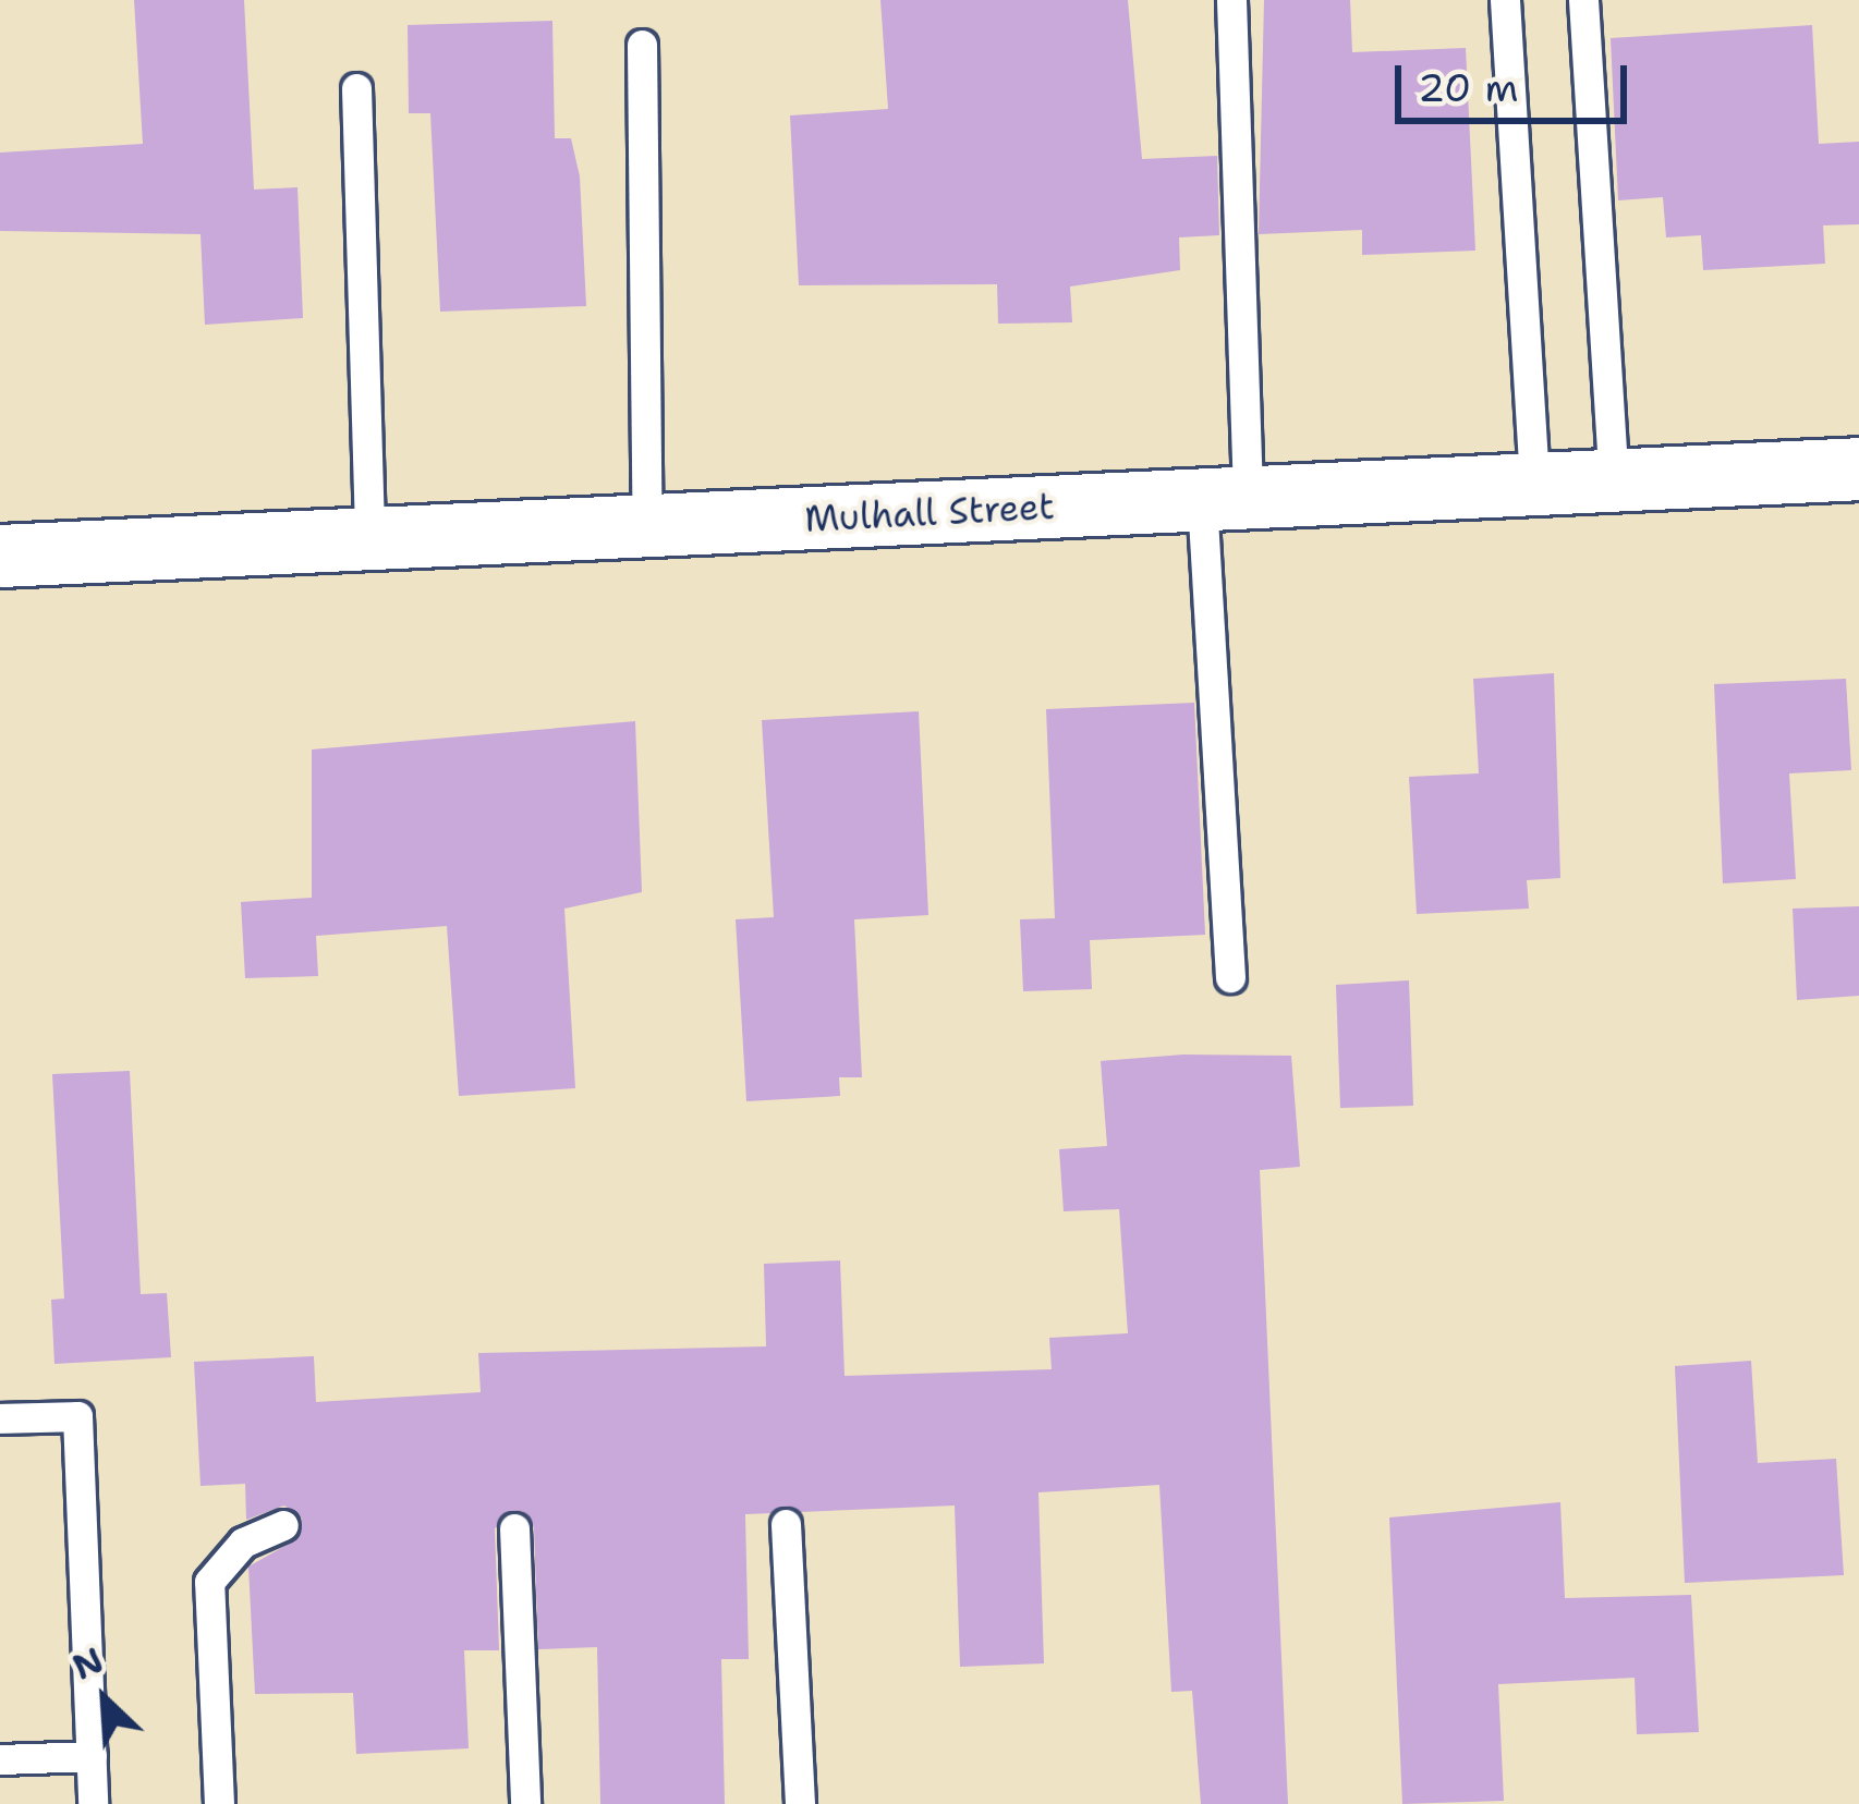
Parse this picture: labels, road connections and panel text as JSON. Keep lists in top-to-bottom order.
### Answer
{
  "streets": {
    "street": ["Mulhall Street"]
  },
  "scale_bar": "20 m",
  "north": "top left"
}
